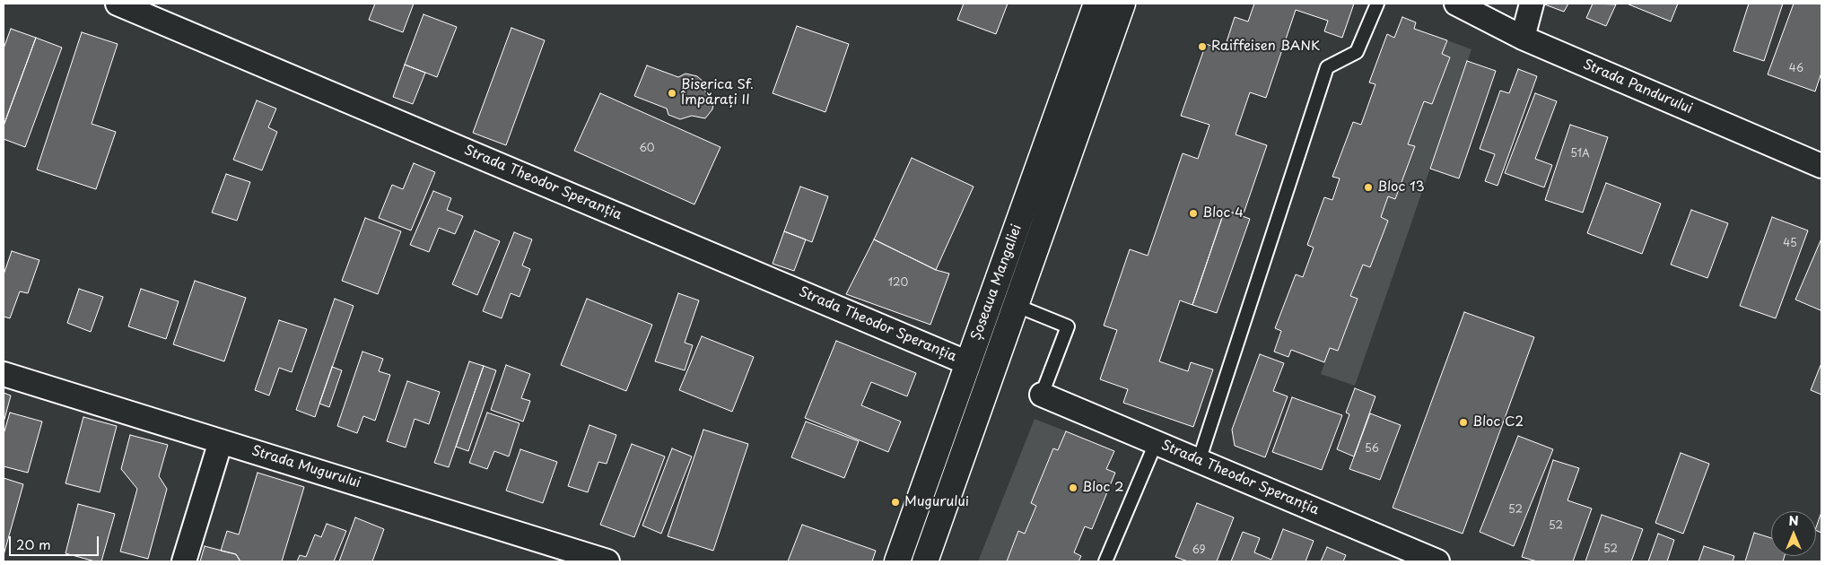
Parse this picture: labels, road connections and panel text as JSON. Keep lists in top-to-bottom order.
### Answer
{
  "streets": {
    "main road": ["Șoseaua Mangaliei"],
    "street": ["Strada Pandurului", "Strada Theodor Speranția", "Strada Mugurului"]
  },
  "crossings": [
    ["Strada Theodor Speranția", "Șoseaua Mangaliei"]
  ],
  "places": [
    "Raiffeisen BANK",
    "Biserica Sf. Împărați II",
    "Bloc 13",
    "Bloc 4",
    "Bloc C2",
    "Bloc 2",
    "Mugurului"
  ],
  "house_numbers": [
    "46",
    "60",
    "51A",
    "45",
    "120",
    "56",
    "52",
    "52",
    "52",
    "69"
  ],
  "scale_bar": "20 m",
  "north": "top"
}
